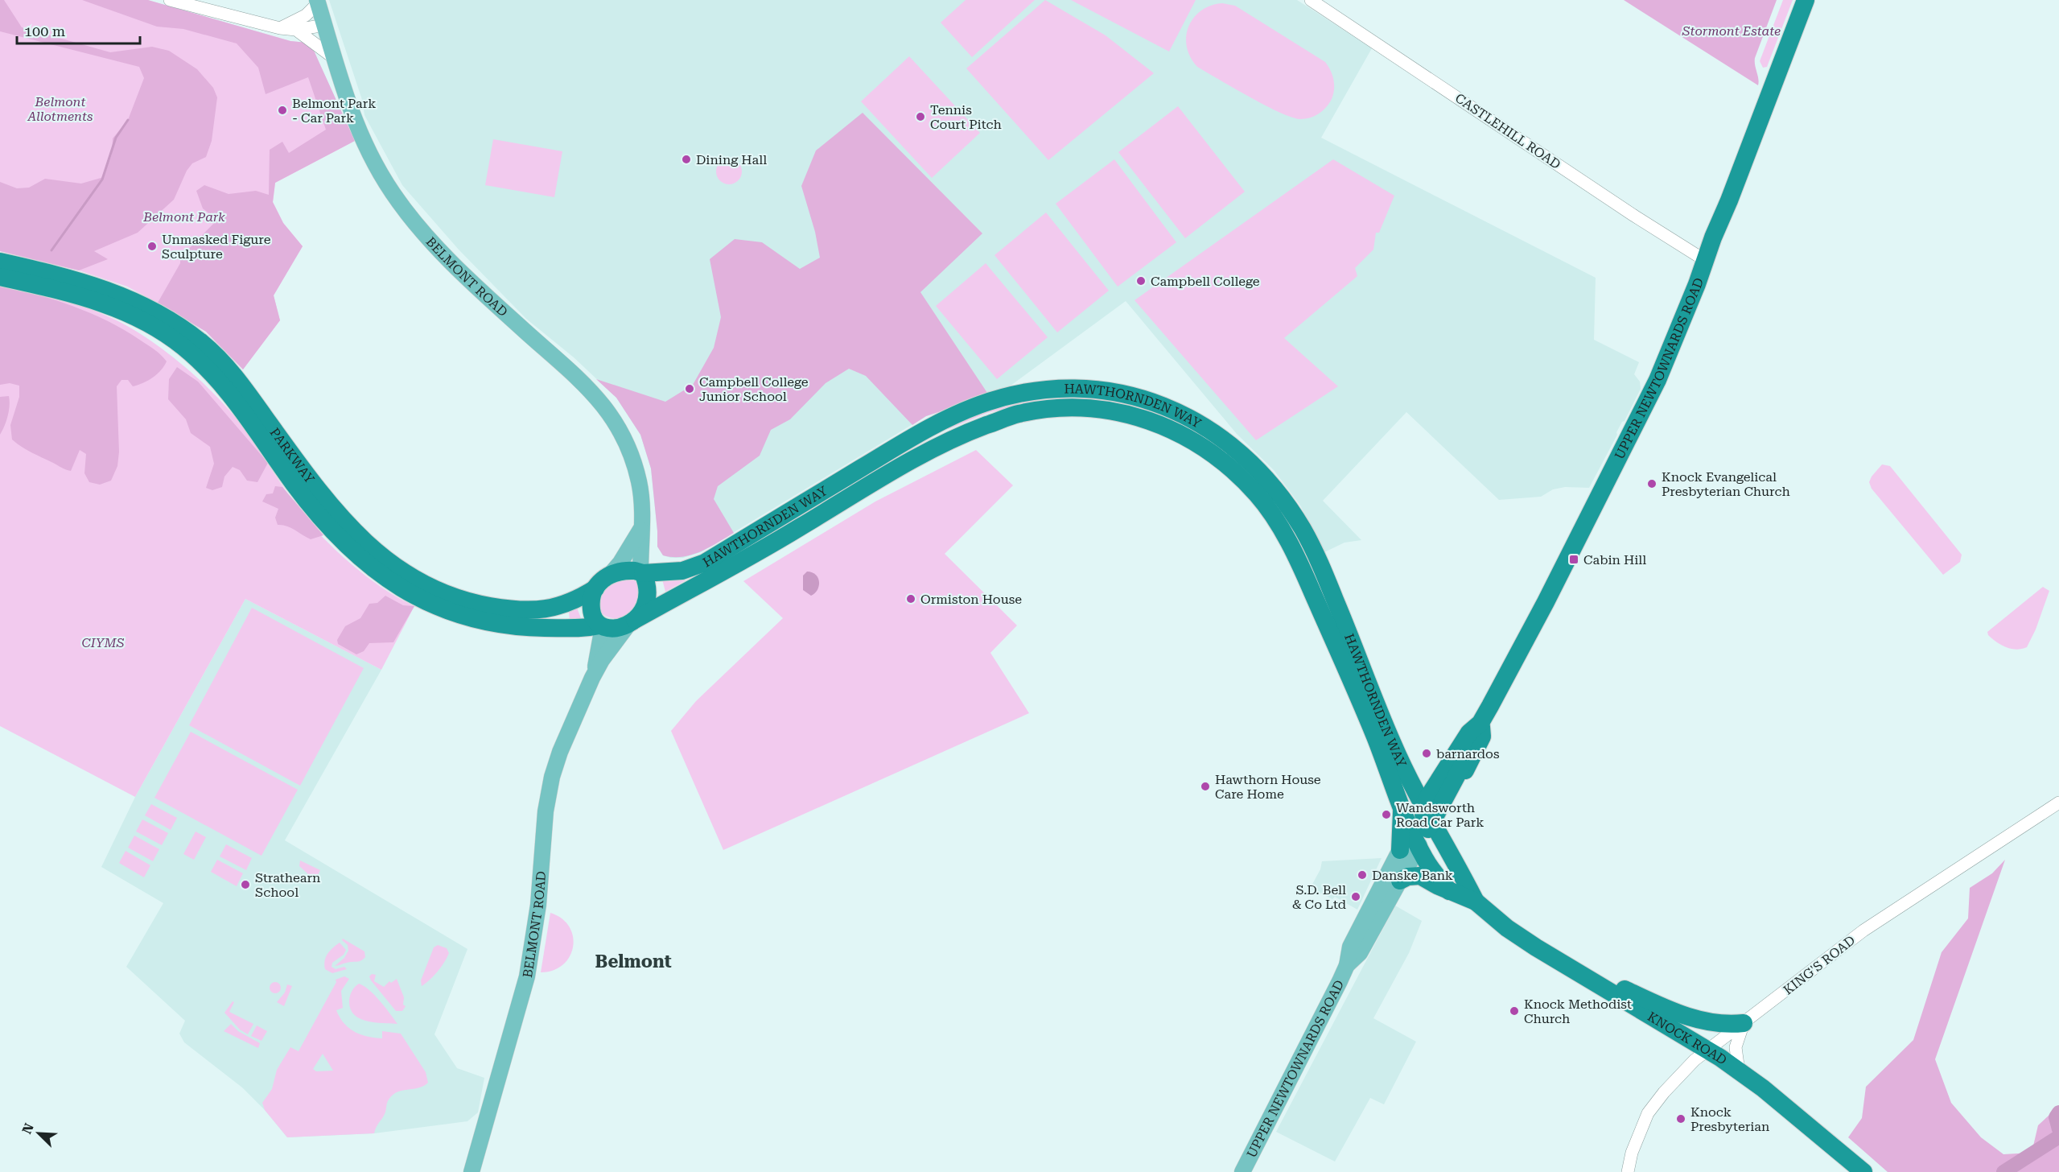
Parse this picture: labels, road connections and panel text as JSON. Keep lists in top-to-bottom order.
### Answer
{
  "streets": {
    "highway": [
      "UPPER NEWTOWNARDS ROAD",
      "HAWTHORNDEN WAY",
      "PARKWAY",
      "KNOCK ROAD"
    ],
    "main road": ["BELMONT ROAD"],
    "street": ["CASTLEHILL ROAD", "KING'S ROAD"]
  },
  "crossings": [
    ["CASTLEHILL ROAD", "UPPER NEWTOWNARDS ROAD"],
    ["BELMONT ROAD", "HAWTHORNDEN WAY"],
    ["BELMONT ROAD", "PARKWAY"],
    ["UPPER NEWTOWNARDS ROAD", "HAWTHORNDEN WAY"],
    ["UPPER NEWTOWNARDS ROAD", "KNOCK ROAD"],
    ["HAWTHORNDEN WAY", "PARKWAY"],
    ["HAWTHORNDEN WAY", "KNOCK ROAD"],
    ["KING'S ROAD", "KNOCK ROAD"]
  ],
  "districts": ["Belmont"],
  "parks": [
    "Stormont Estate",
    "Belmont Allotments",
    "Belmont Park",
    "CIYMS"
  ],
  "places": {
    "other": [
      "Belmont Park - Car Park",
      "Tennis Court Pitch",
      "Dining Hall",
      "Unmasked Figure Sculpture",
      "Campbell College",
      "Campbell College Junior School",
      "Knock Evangelical Presbyterian Church",
      "Ormiston House",
      "barnardos",
      "Hawthorn House Care Home",
      "Wandsworth Road Car Park",
      "Danske Bank",
      "Strathearn School",
      "S.D. Bell & Co Ltd",
      "Knock Methodist Church",
      "Knock Presbyterian"
    ],
    "transit": ["Cabin Hill"]
  },
  "scale_bar": "100 m",
  "north": "top left"
}
